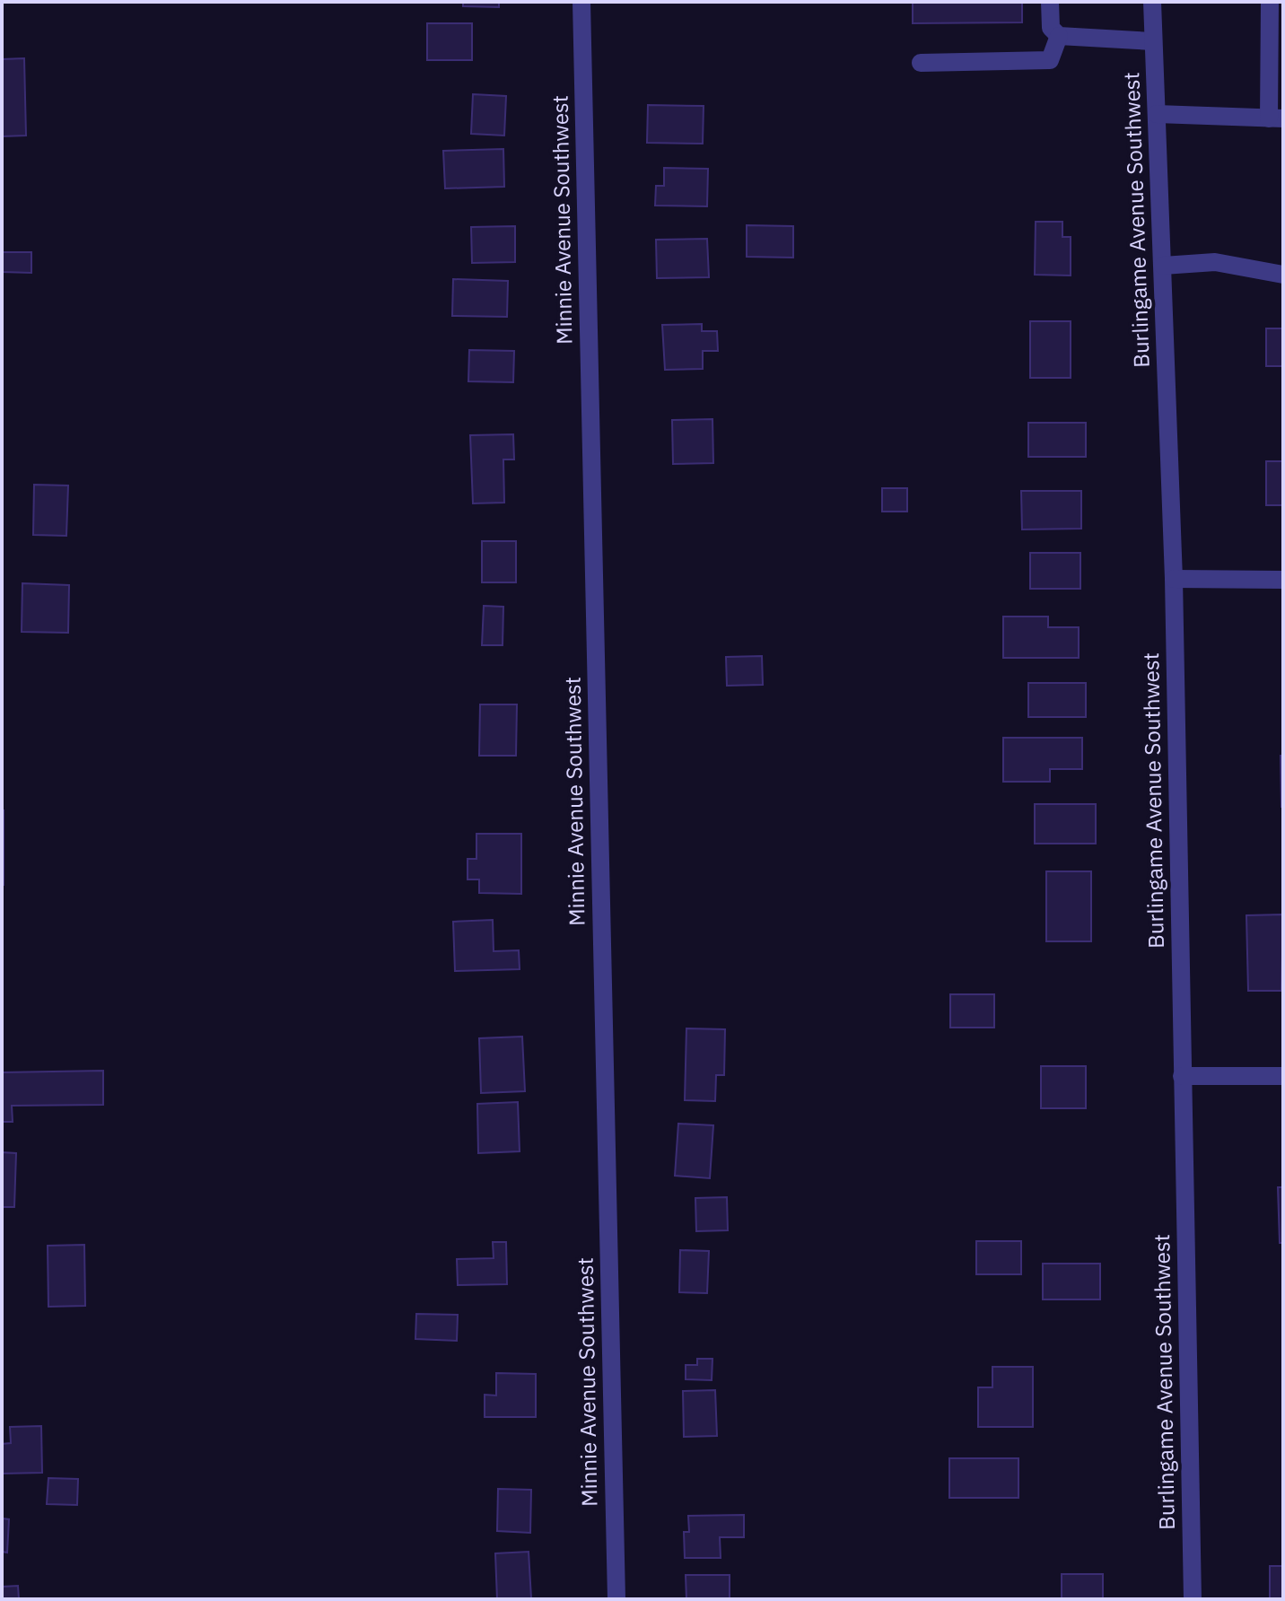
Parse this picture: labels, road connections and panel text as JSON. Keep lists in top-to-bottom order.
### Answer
{
  "streets": {
    "street": ["Minnie Avenue Southwest", "Burlingame Avenue Southwest"]
  }
}
